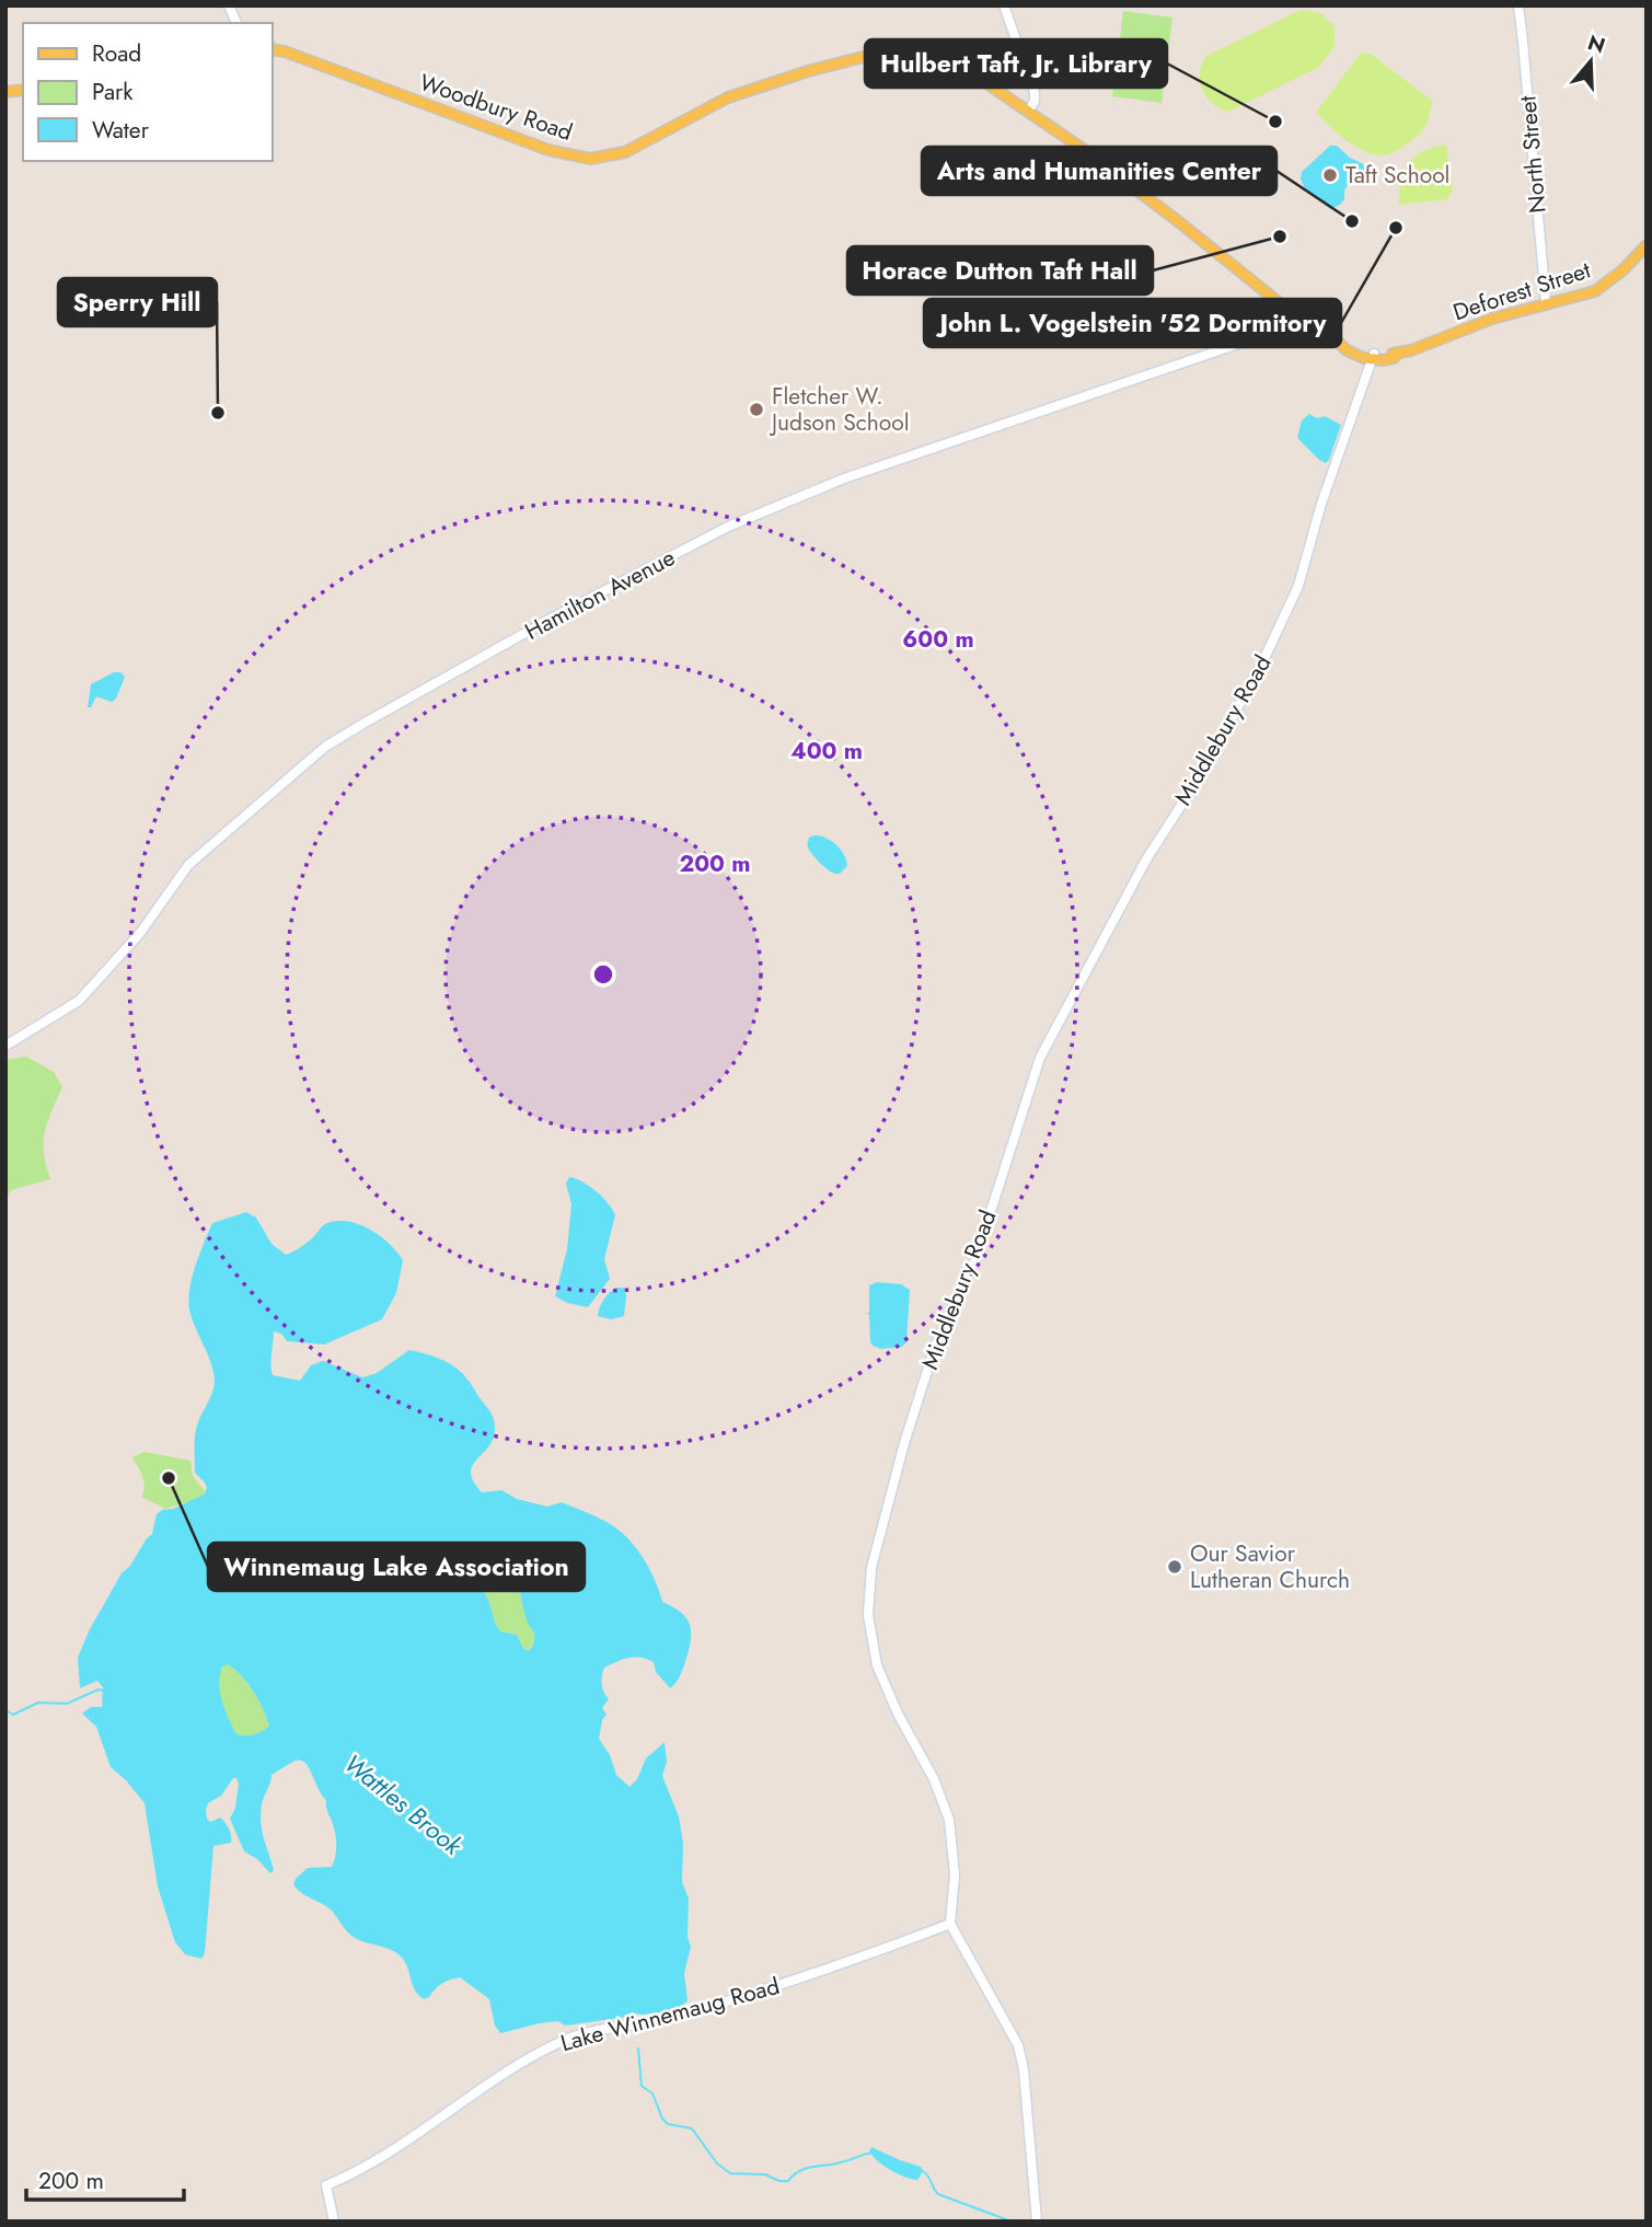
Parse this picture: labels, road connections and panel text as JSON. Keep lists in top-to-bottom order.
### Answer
{
  "streets": {
    "main road": ["Woodbury Road", "Deforest Street"],
    "street": [
      "North Street",
      "Hamilton Avenue",
      "Middlebury Road",
      "Lake Winnemaug Road"
    ]
  },
  "crossings": [
    ["Woodbury Road", "Deforest Street"],
    ["Woodbury Road", "Hamilton Avenue"],
    ["Woodbury Road", "Middlebury Road"],
    ["North Street", "Deforest Street"],
    ["Middlebury Road", "Lake Winnemaug Road"]
  ],
  "water": ["Wattles Brook"],
  "places": [
    "Hulbert Taft, Jr. Library",
    "Taft School",
    "Arts and Humanities Center",
    "John L. Vogelstein '52 Dormitory",
    "Horace Dutton Taft Hall",
    "Fletcher W. Judson School",
    "Sperry Hill",
    "Winnemaug Lake Association",
    "Our Savior Lutheran Church"
  ],
  "legend": ["Road", "Park", "Water"],
  "scale_bar": "200 m",
  "north": "top",
  "rings": ["600 m", "400 m", "200 m"]
}
